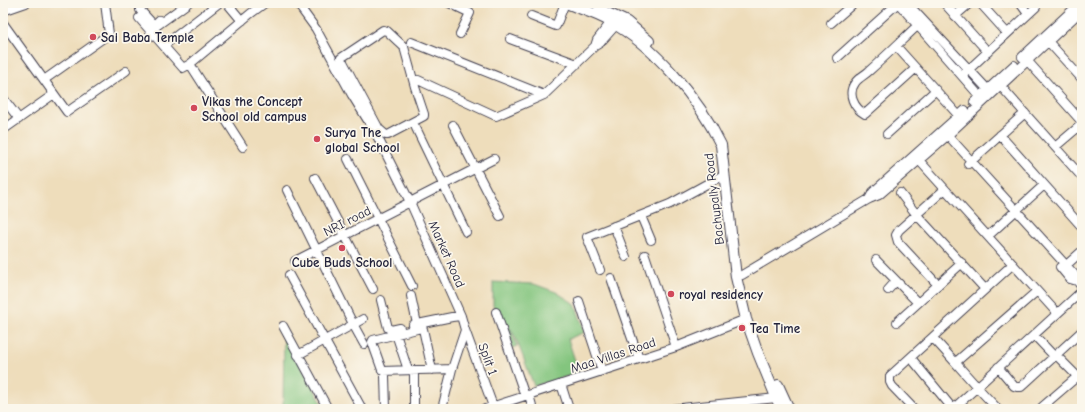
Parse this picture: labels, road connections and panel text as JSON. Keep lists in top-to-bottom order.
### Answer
{
  "streets": {
    "main road": ["Bachupally Road"],
    "street": [
      "NRI road",
      "Market Road",
      "Maa Villas Road",
      "Split 1"
    ]
  },
  "crossings": [
    ["Bachupally Road", "Maa Villas Road"],
    ["NRI road", "Market Road"],
    ["Market Road", "Split 1"],
    ["Maa Villas Road", "Split 1"]
  ],
  "places": [
    "Sai Baba Temple",
    "Vikas the Concept School old campus",
    "Surya The global School",
    "Cube Buds School",
    "royal residency",
    "Tea Time"
  ]
}
